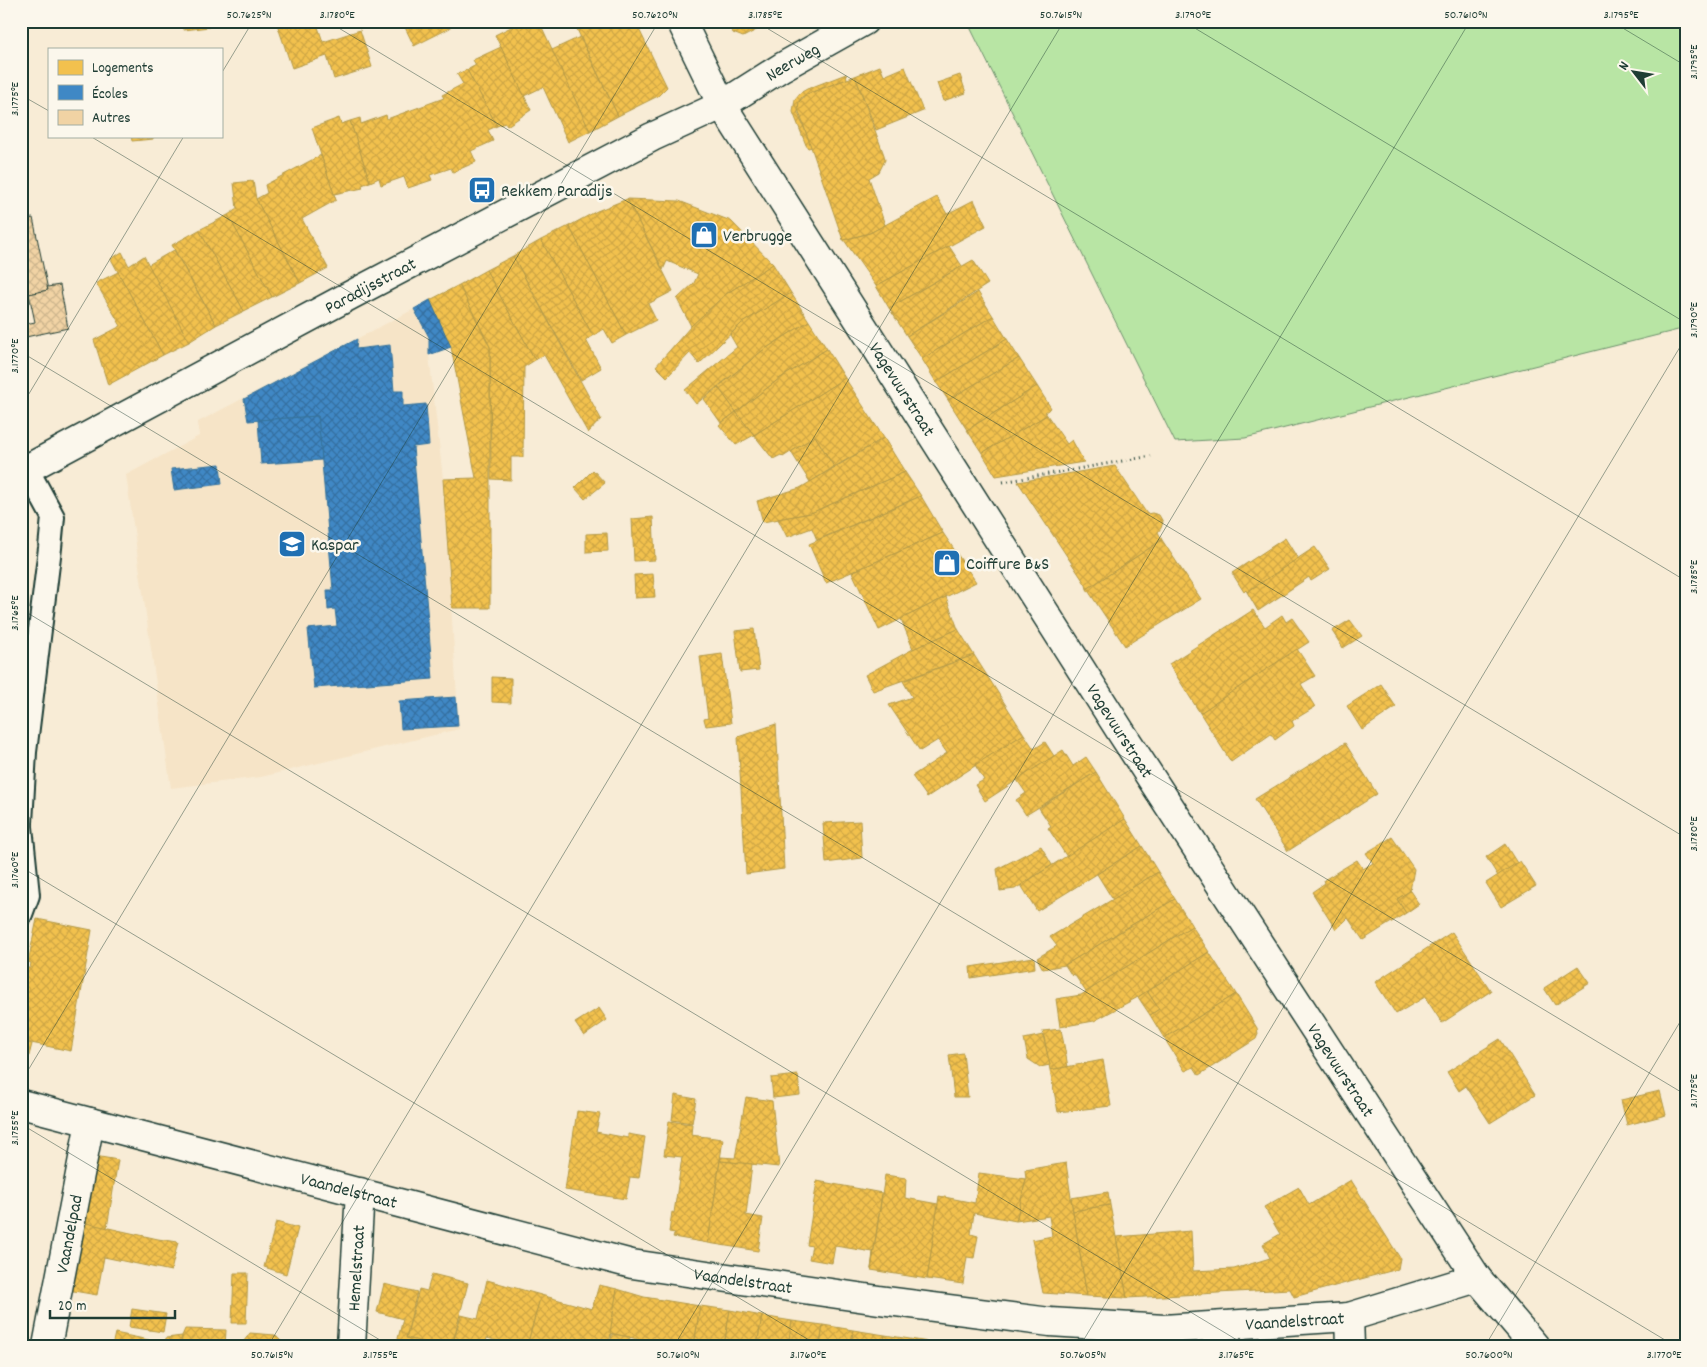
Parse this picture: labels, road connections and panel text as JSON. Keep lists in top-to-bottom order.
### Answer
{
  "streets": {
    "street": [
      "Neerweg",
      "Paradijsstraat",
      "Vagevuurstraat",
      "Vaandelstraat",
      "Vaandelpad",
      "Hemelstraat"
    ]
  },
  "crossings": [
    ["Neerweg", "Paradijsstraat"],
    ["Neerweg", "Vagevuurstraat"],
    ["Paradijsstraat", "Vagevuurstraat"],
    ["Vagevuurstraat", "Vaandelstraat"],
    ["Vaandelstraat", "Vaandelpad"],
    ["Vaandelstraat", "Hemelstraat"]
  ],
  "places": {
    "bus stop": ["Rekkem Paradijs"],
    "shop": ["Verbrugge", "Coiffure B&S"],
    "school or university": ["Kaspar"]
  },
  "legend": ["Logements", "Écoles", "Autres"],
  "scale_bar": "20 m",
  "north": "top left",
  "coordinates": [
    "50.7625°N",
    "3.1780°E",
    "50.7620°N",
    "3.1785°E",
    "50.7615°N",
    "3.1790°E",
    "50.7610°N",
    "3.1795°E",
    "3.1775°E",
    "3.1770°E",
    "3.1765°E",
    "3.1760°E",
    "3.1755°E",
    "50.7605°N",
    "50.7600°N"
  ]
}
